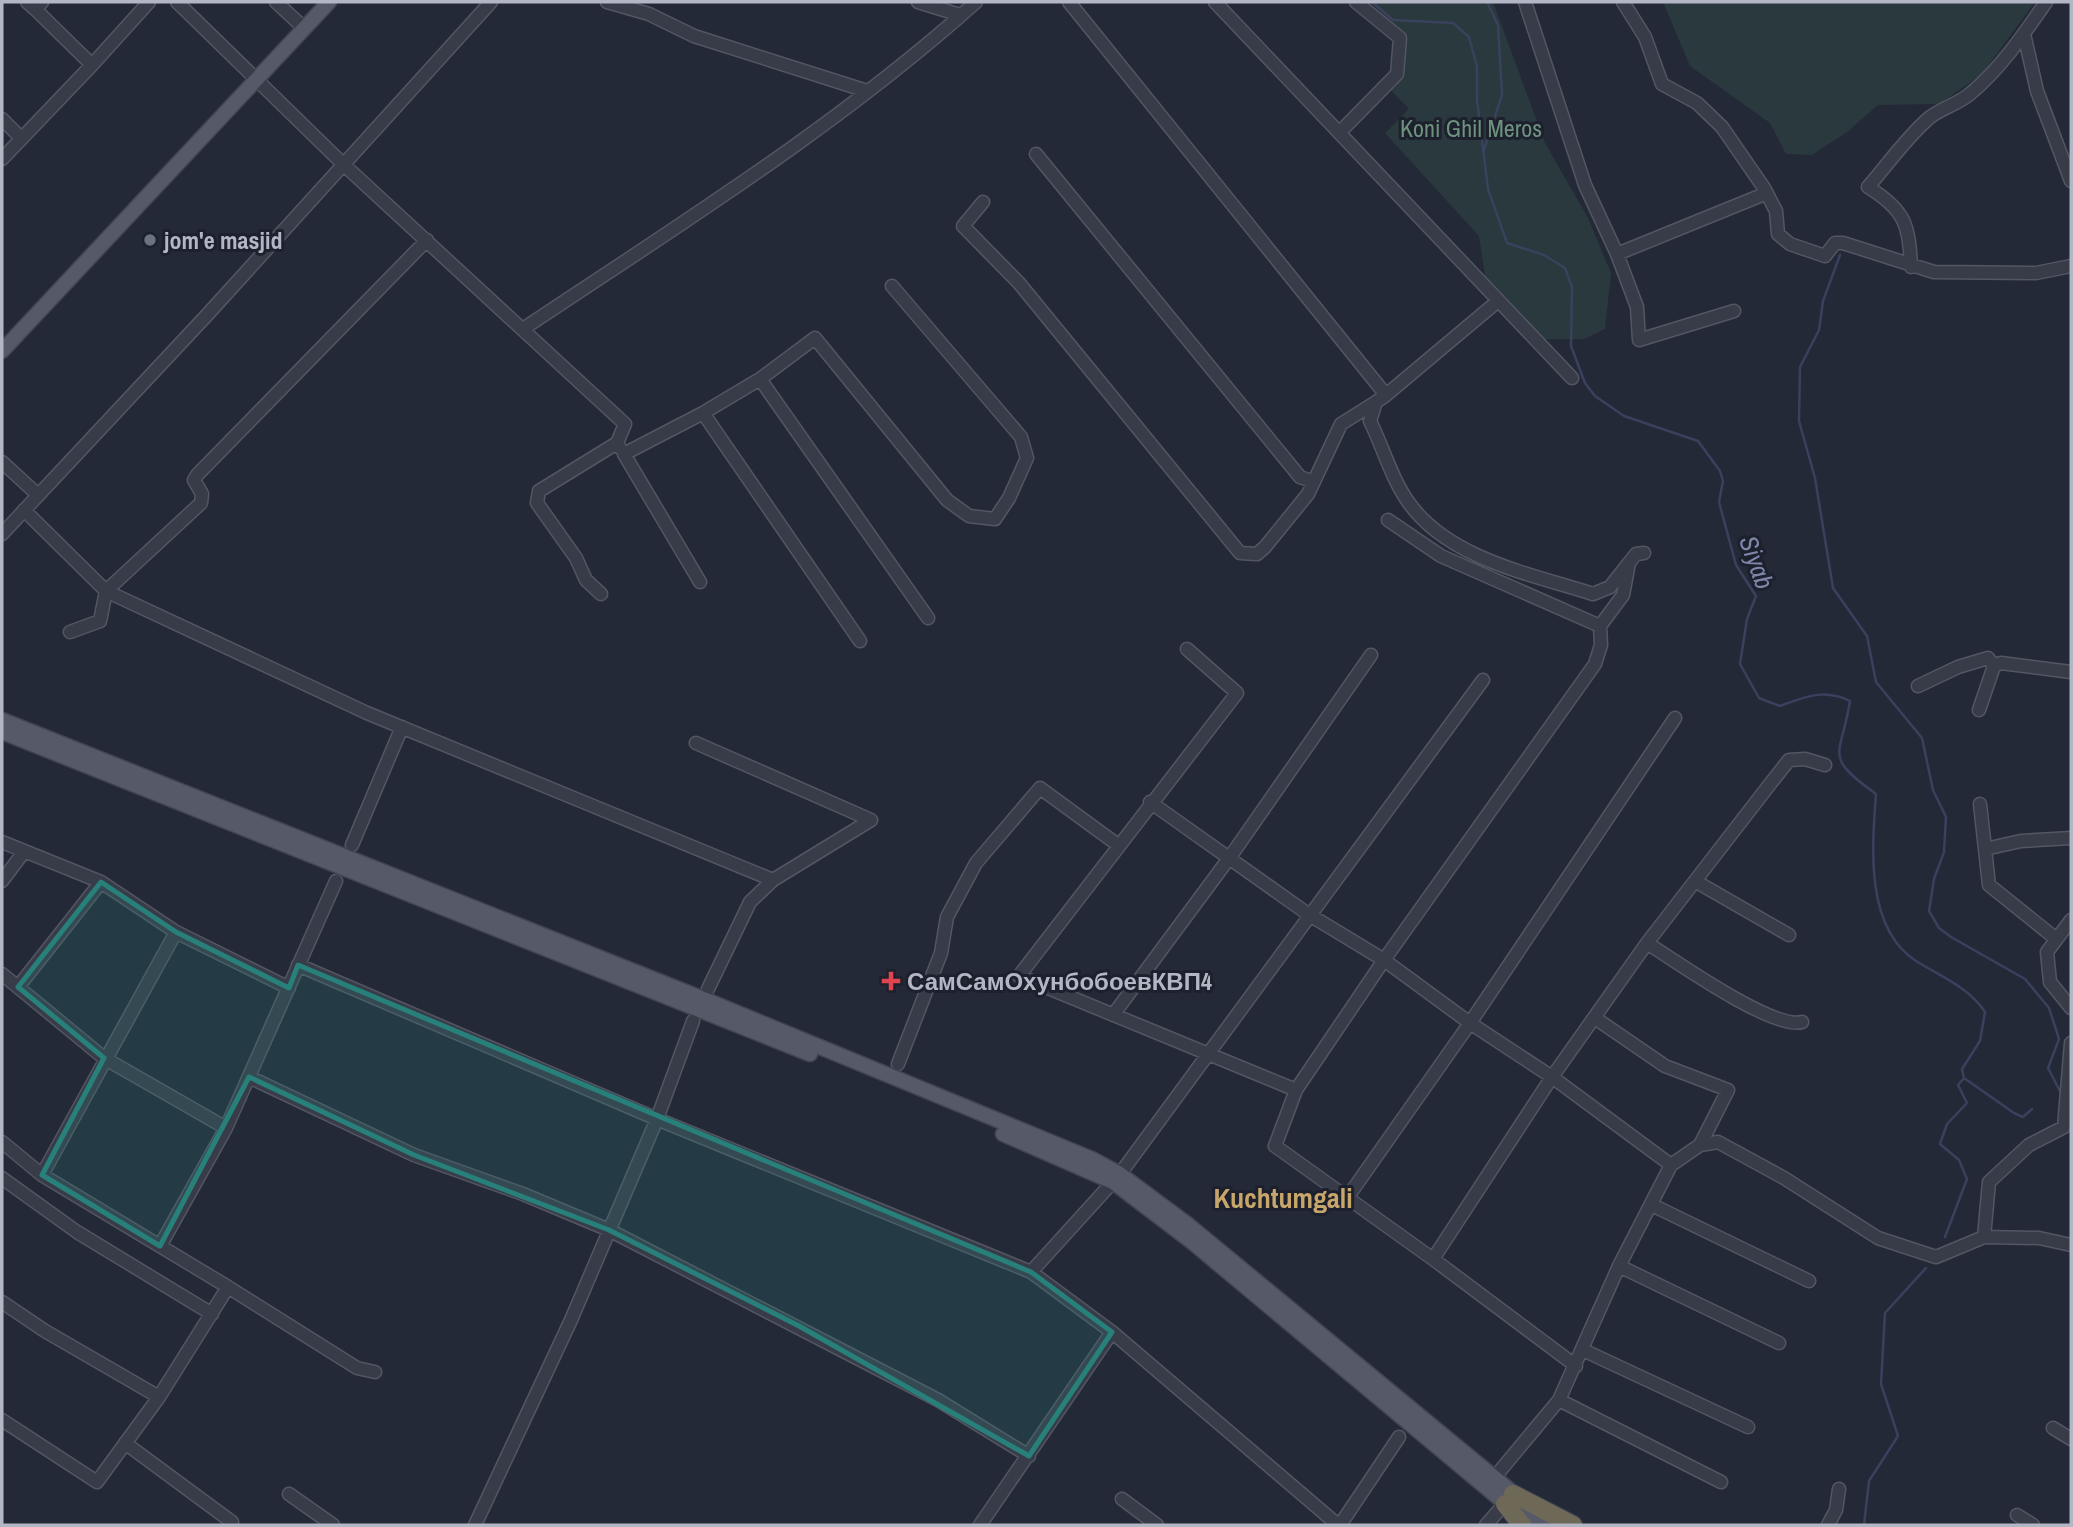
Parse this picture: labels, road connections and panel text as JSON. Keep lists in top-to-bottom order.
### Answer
{
  "districts": ["Kuchtumgali"],
  "water": ["Siyab"],
  "parks": ["Koni Ghil Meros"],
  "places": {
    "other": ["jom'e masjid"],
    "health": ["СамСамОхунбобоевКВП4"]
  }
}
